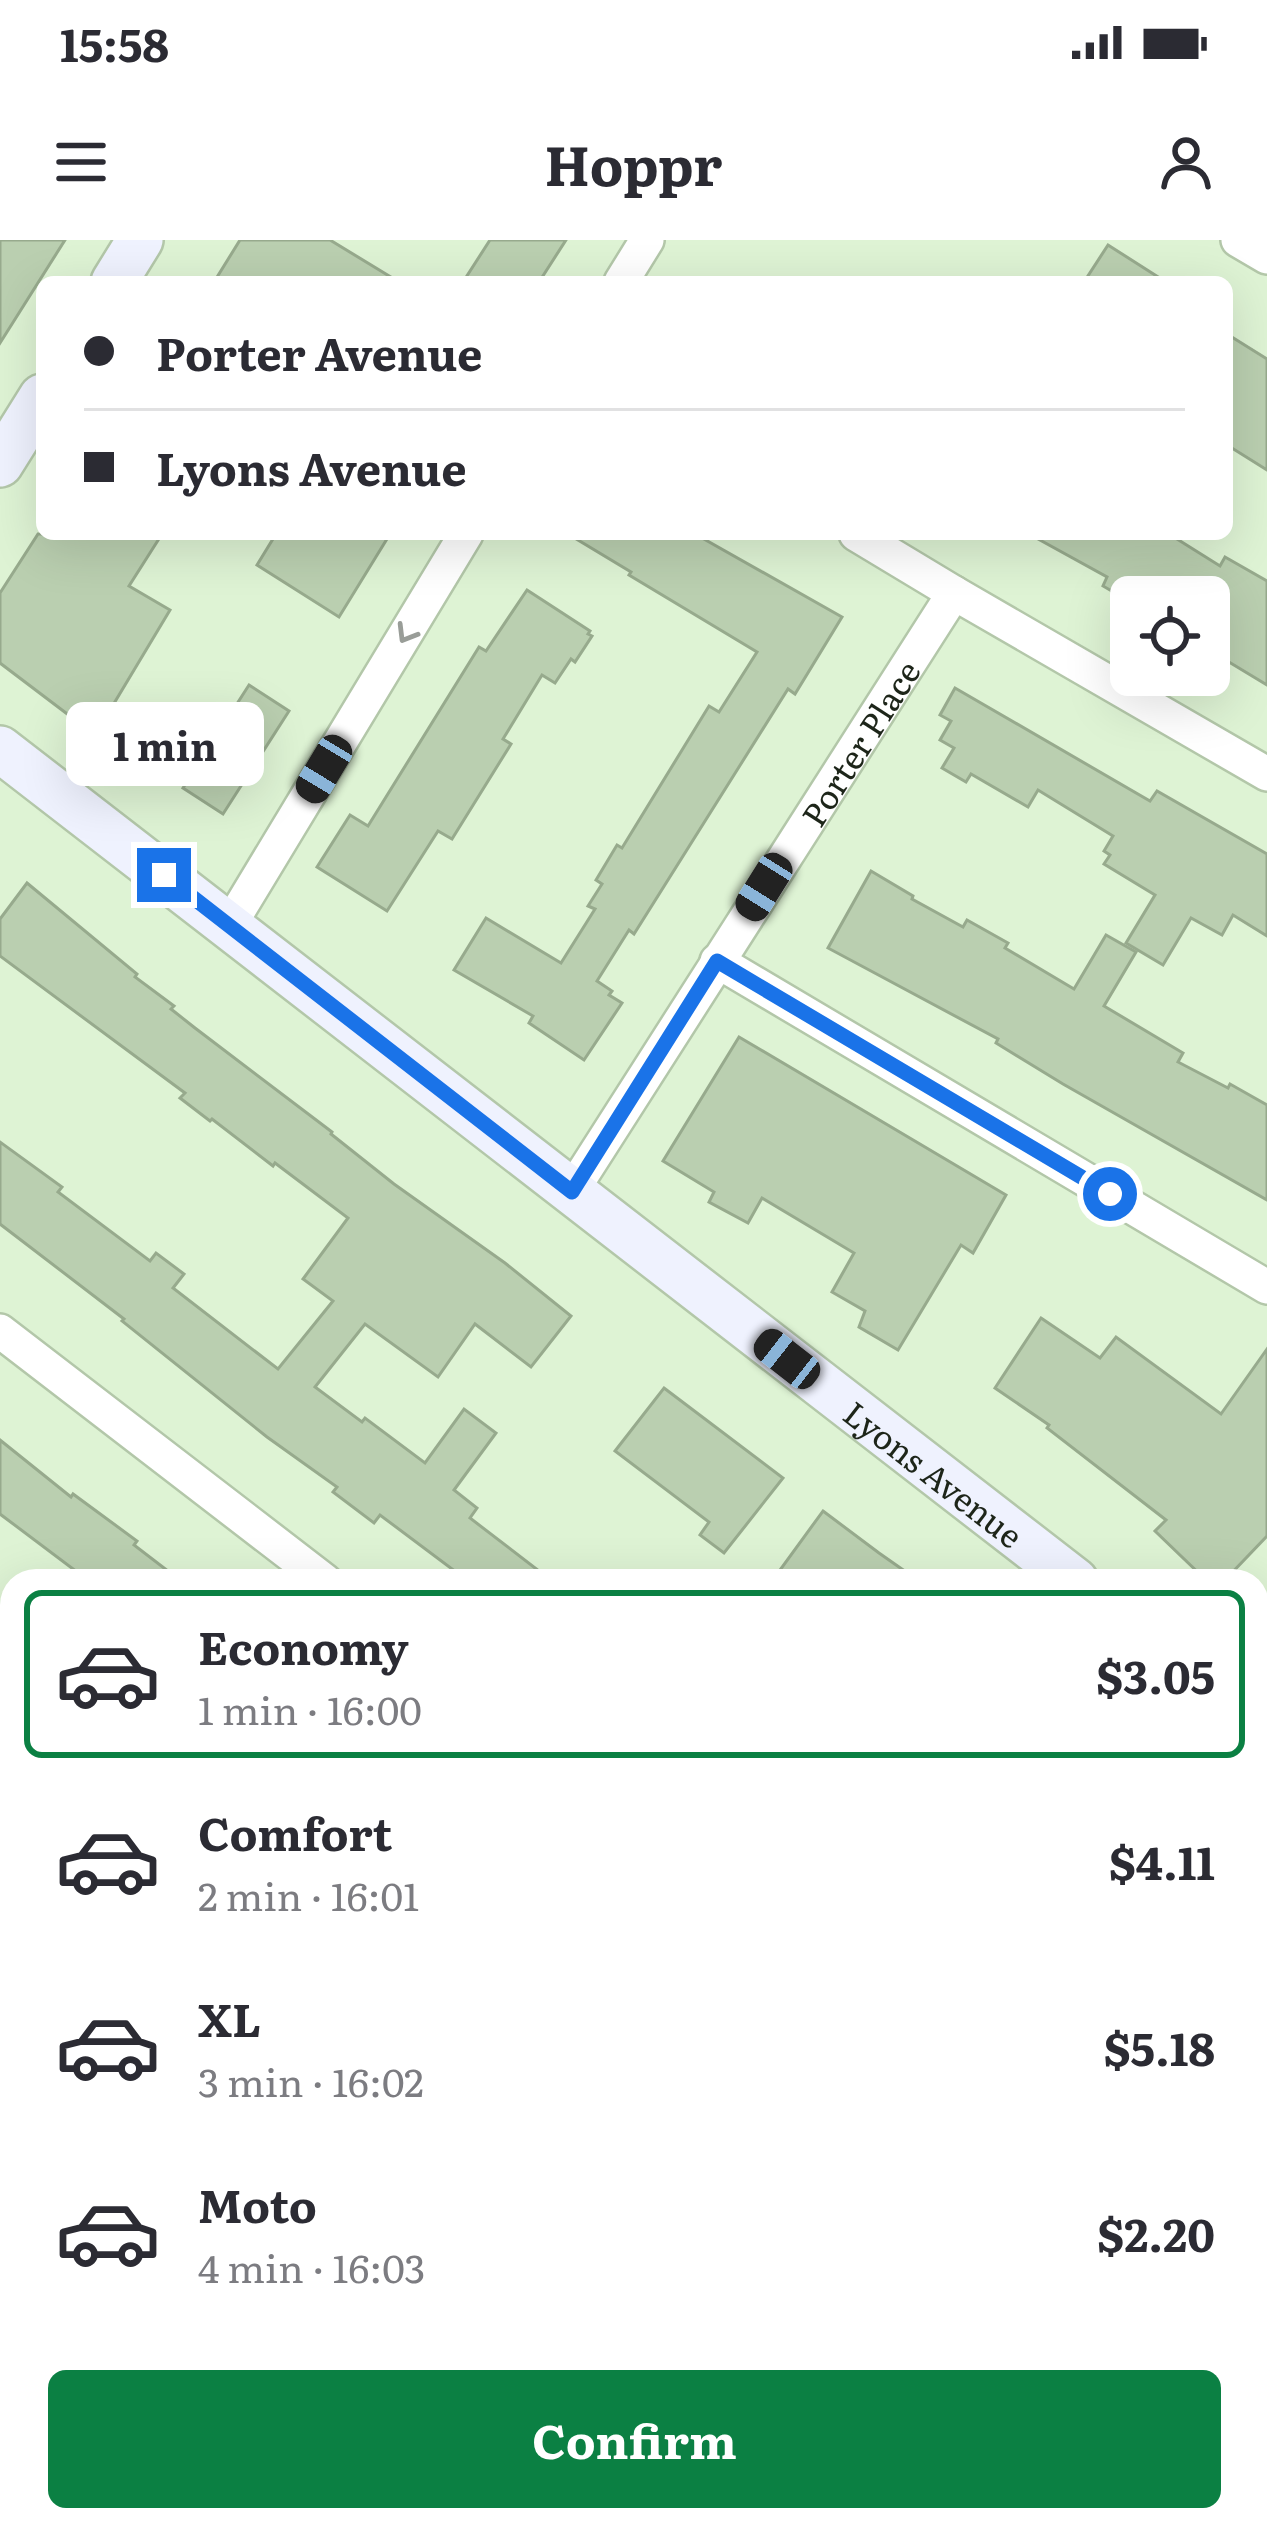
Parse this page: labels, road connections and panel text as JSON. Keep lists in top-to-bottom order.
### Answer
{
  "streets": {
    "main road": ["Lyons Avenue"],
    "street": ["Porter Place"]
  },
  "crossings": [
    ["Porter Place", "Lyons Avenue"]
  ],
  "page": {
    "status": "15:58",
    "header": "Hoppr",
    "banner": ["Porter Avenue", "Lyons Avenue"],
    "bubble": "1 min",
    "list": [
      {
        "name": "Economy",
        "note": "1 min · 16:00",
        "value": "$3.05"
      },
      {
        "name": "Comfort",
        "note": "2 min · 16:01",
        "value": "$4.11"
      },
      {
        "name": "XL",
        "note": "3 min · 16:02",
        "value": "$5.18"
      },
      {
        "name": "Moto",
        "note": "4 min · 16:03",
        "value": "$2.20"
      }
    ],
    "buttons": "Confirm"
  }
}
